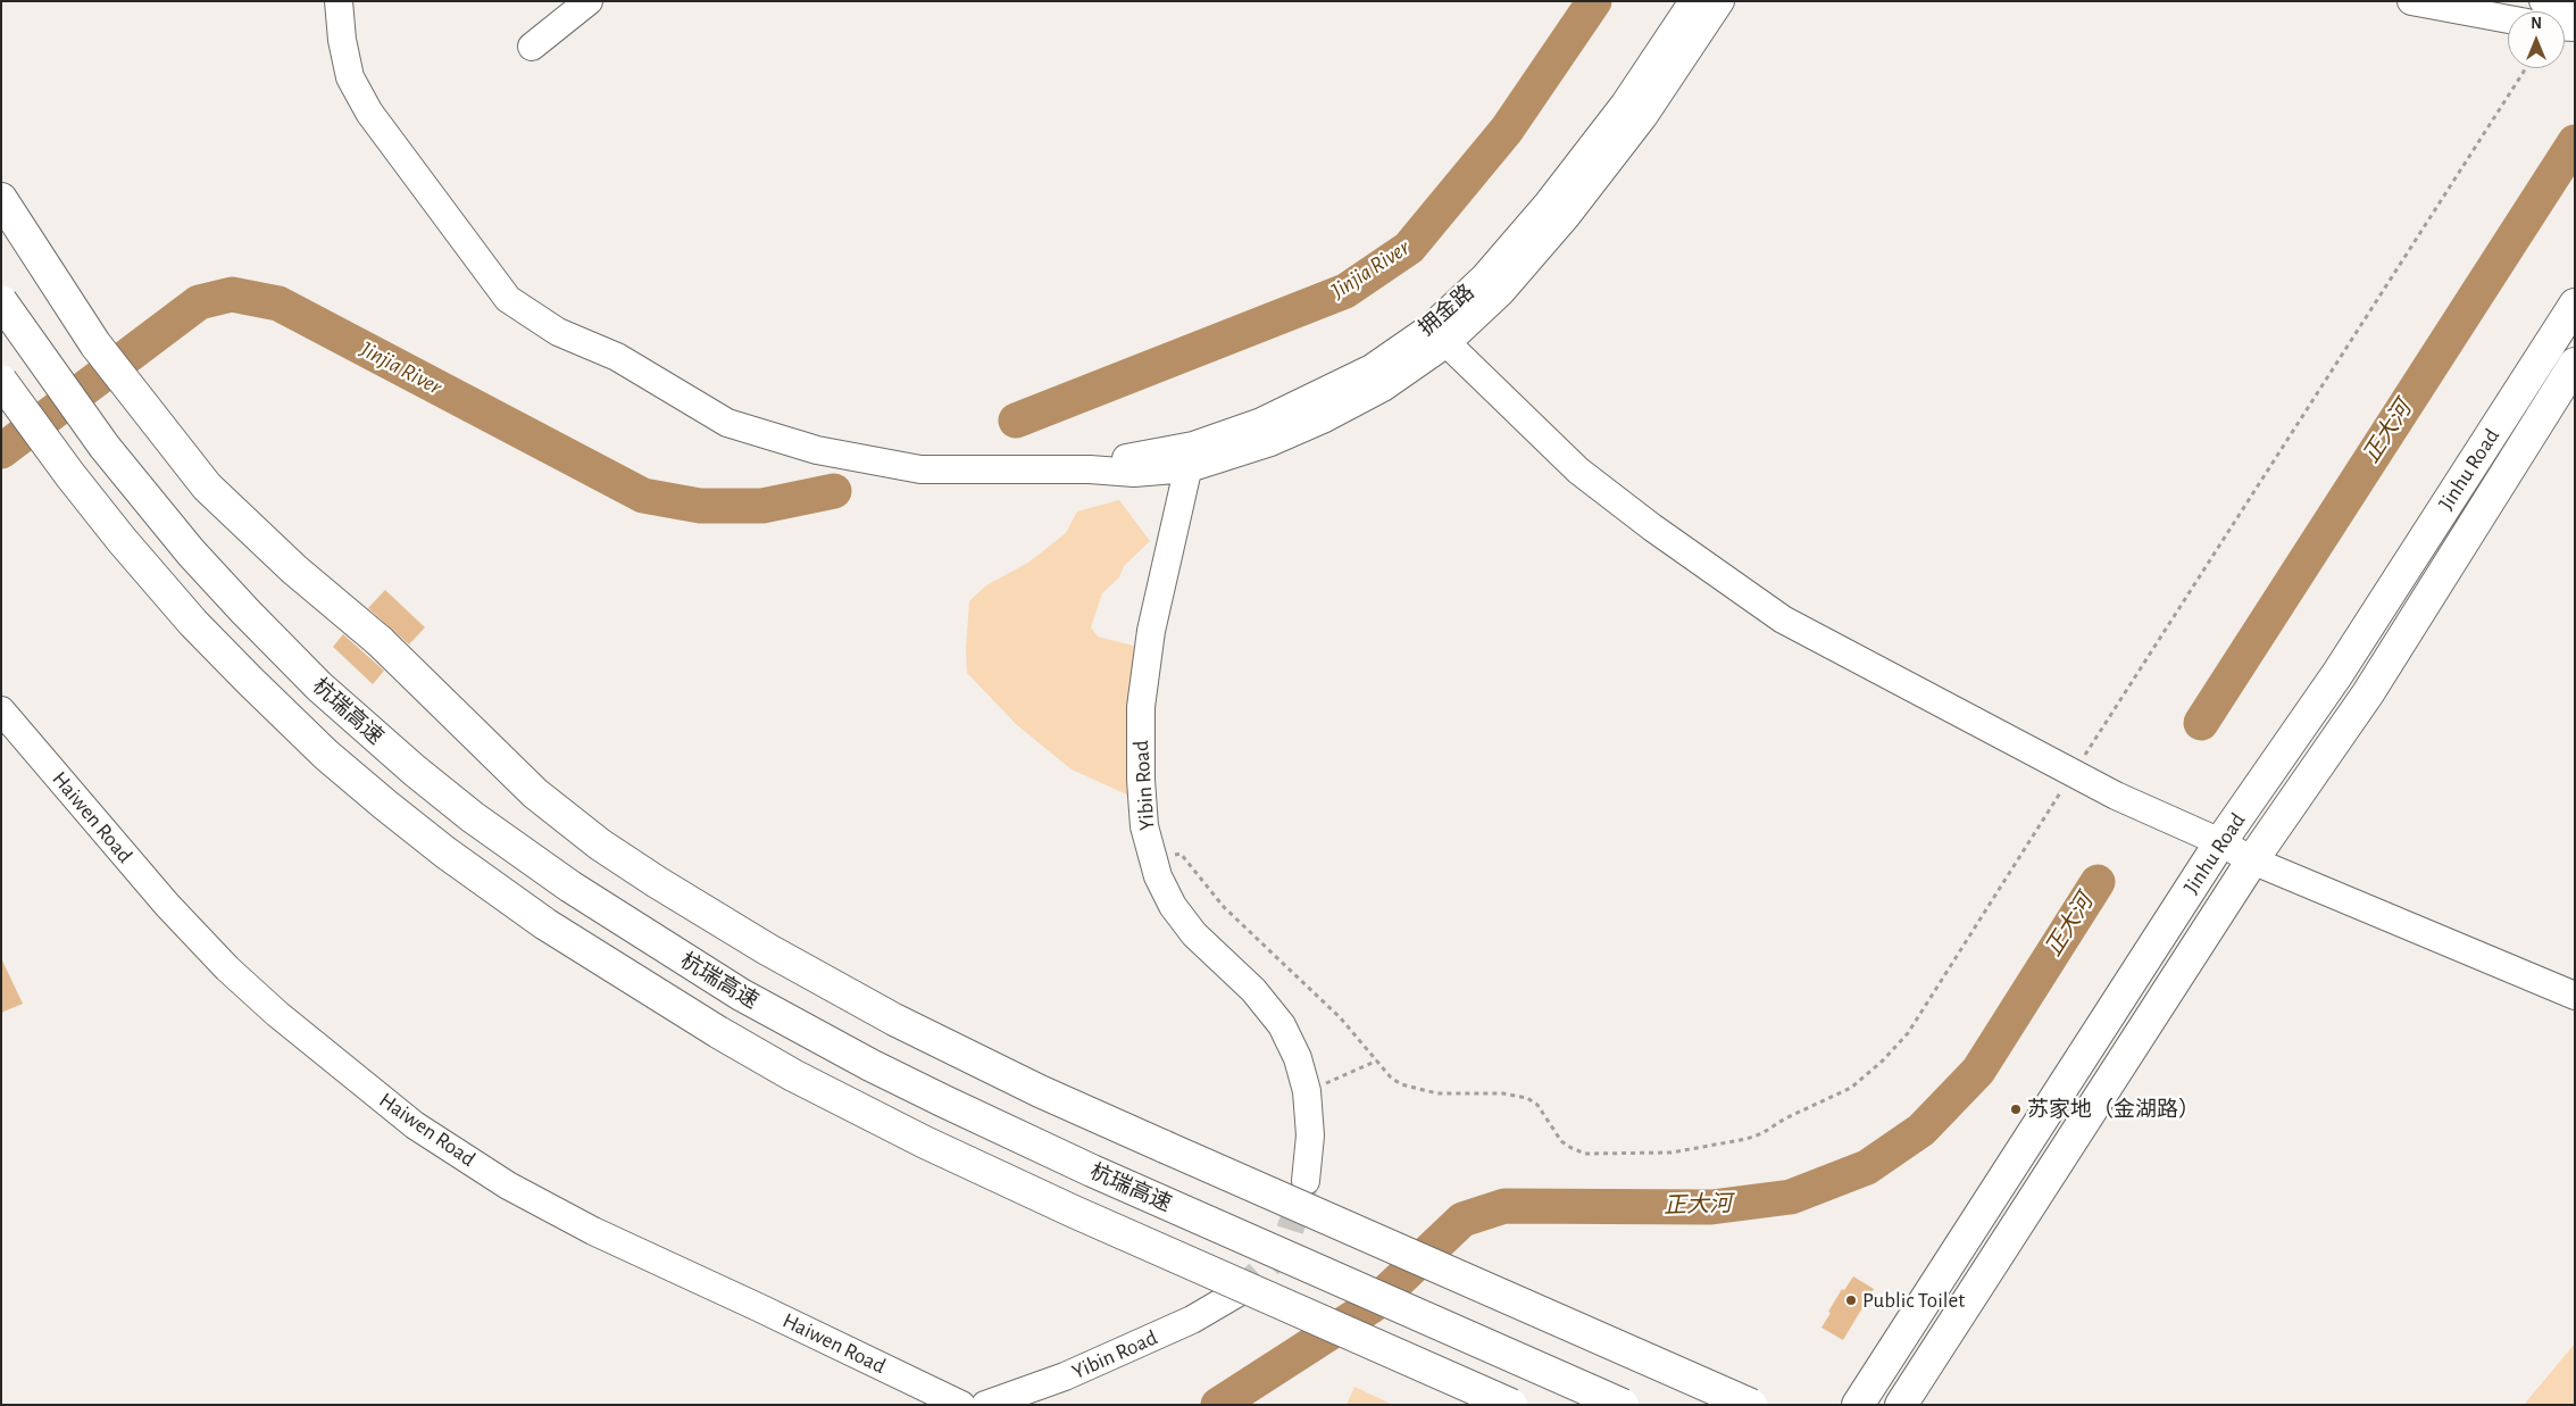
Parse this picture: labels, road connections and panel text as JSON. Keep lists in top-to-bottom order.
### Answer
{
  "streets": {
    "main road": ["Jinhu Road", "杭瑞高速"],
    "street": ["拥金路", "Yibin Road", "Haiwen Road"]
  },
  "crossings": [
    ["拥金路", "Yibin Road"]
  ],
  "water": ["Jinjia River", "正大河"],
  "places": ["苏家地（金湖路）", "Public Toilet"],
  "north": "top"
}
